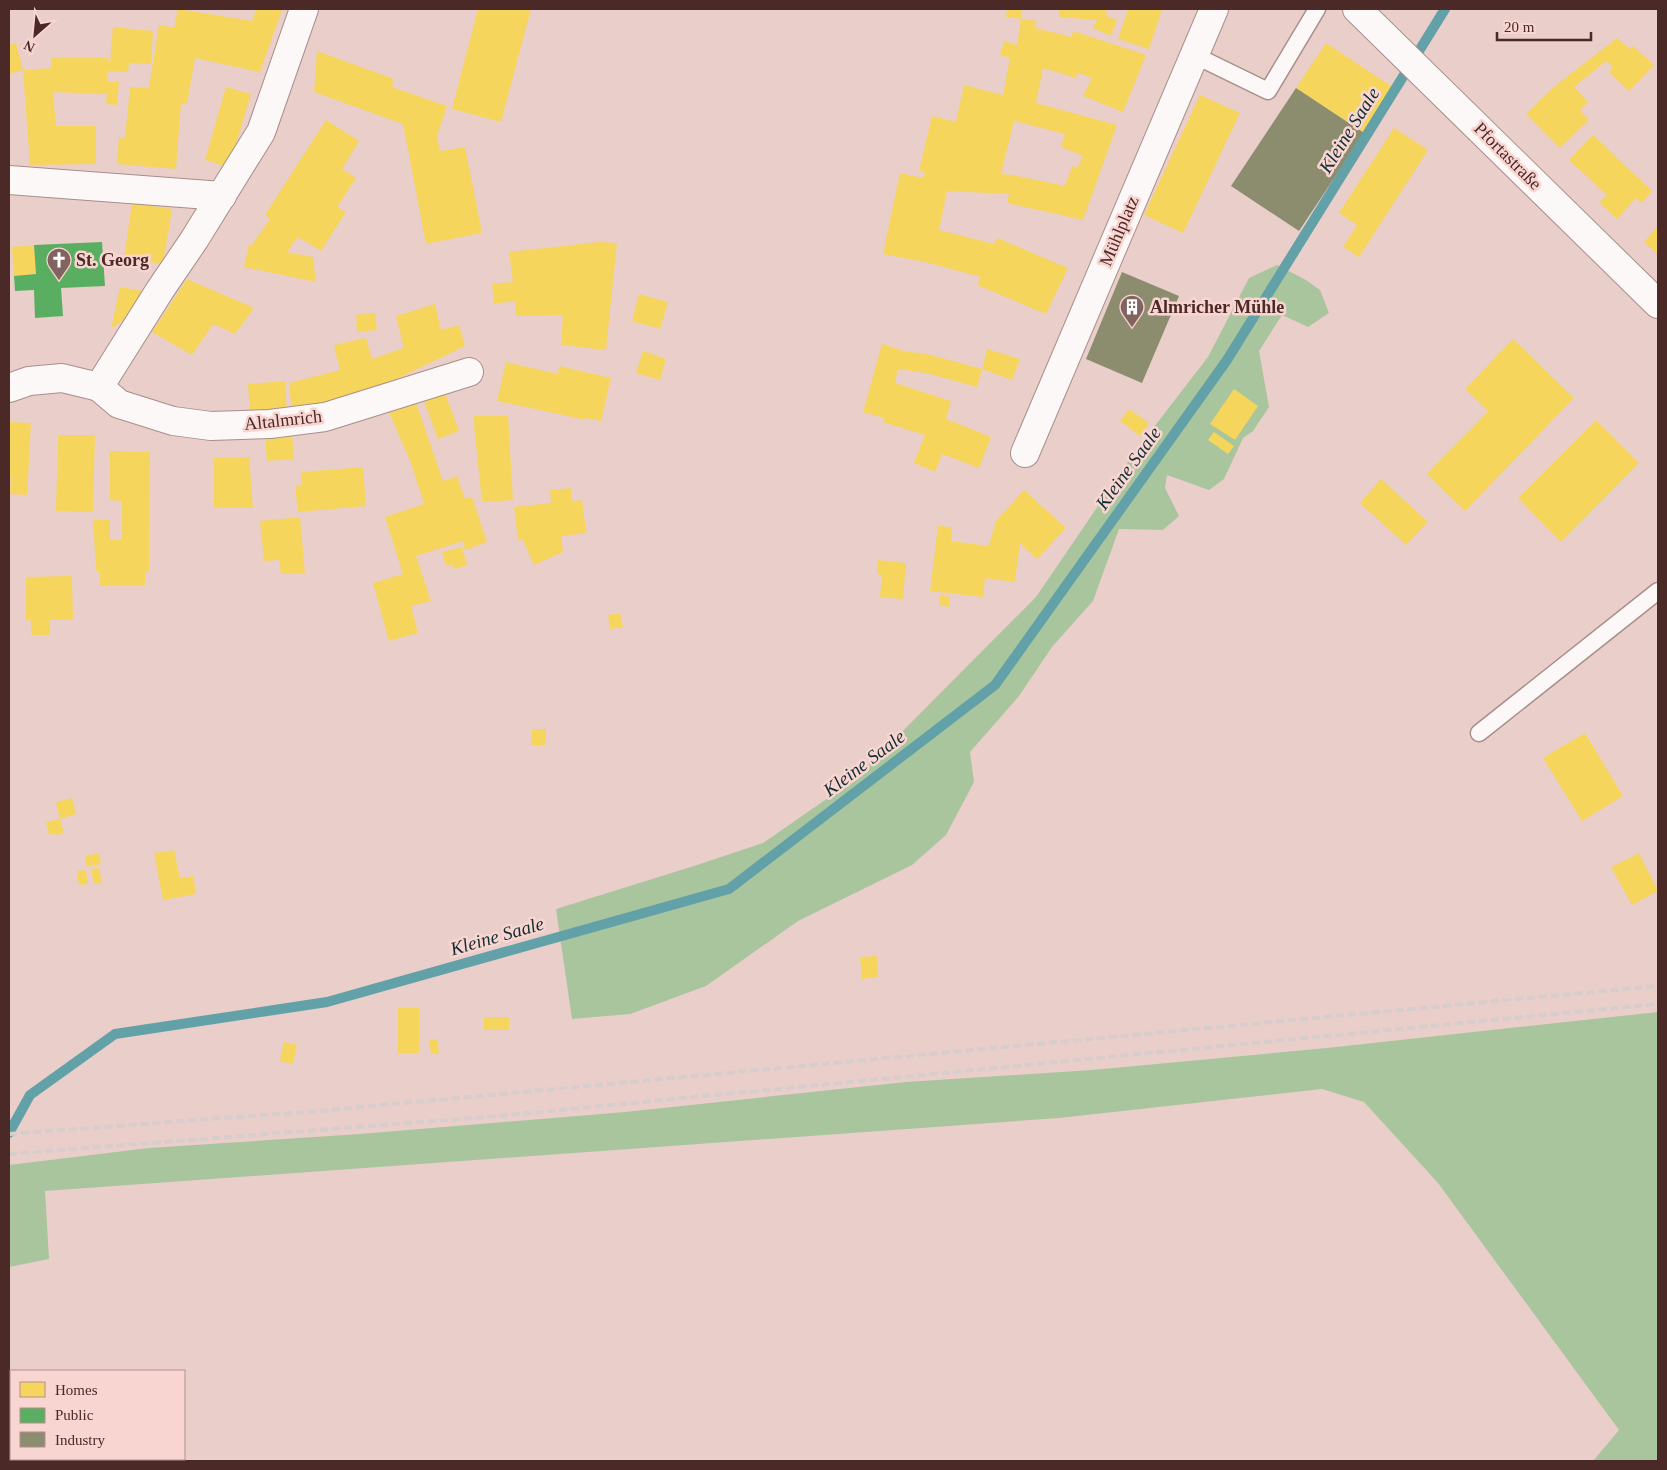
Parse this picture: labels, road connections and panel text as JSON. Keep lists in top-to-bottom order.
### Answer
{
  "streets": {
    "street": ["Pfortastraße", "Mühlplatz", "Altalmrich"]
  },
  "water": ["Kleine Saale"],
  "places": {
    "church": ["St. Georg"],
    "building": ["Almricher Mühle"]
  },
  "legend": ["Homes", "Public", "Industry"],
  "scale_bar": "20 m",
  "north": "bottom left"
}
